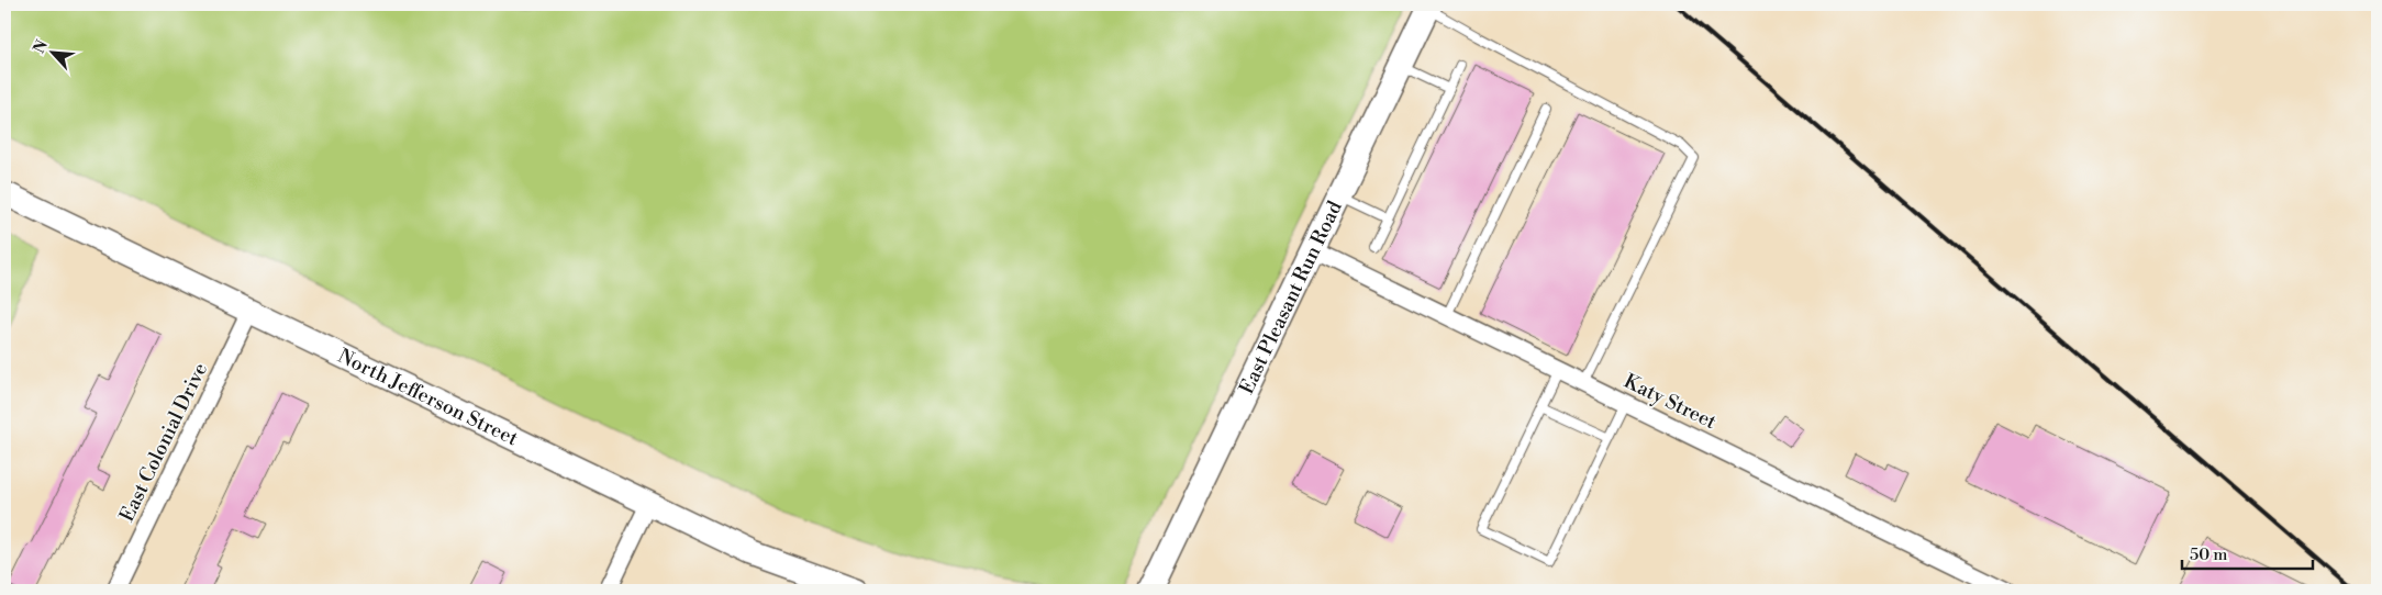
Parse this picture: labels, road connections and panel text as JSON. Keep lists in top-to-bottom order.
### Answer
{
  "streets": {
    "street": [
      "East Pleasant Run Road",
      "North Jefferson Street",
      "Katy Street",
      "East Colonial Drive"
    ]
  },
  "crossings": [
    ["East Pleasant Run Road", "Katy Street"],
    ["North Jefferson Street", "East Colonial Drive"]
  ],
  "scale_bar": "50 m",
  "north": "top left"
}
